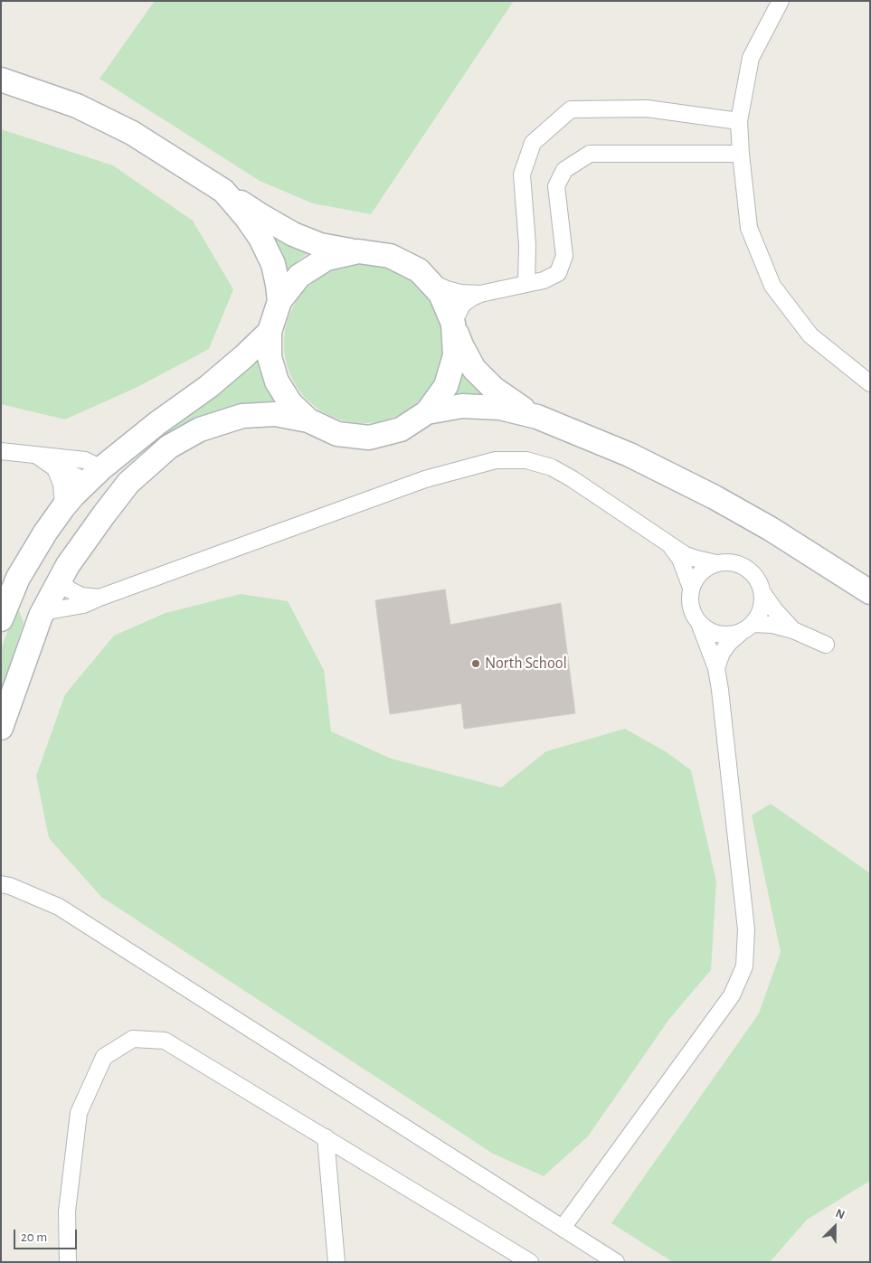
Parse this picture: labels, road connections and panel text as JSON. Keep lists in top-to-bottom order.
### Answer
{
  "places": ["North School"],
  "scale_bar": "20 m",
  "north": "top right"
}
